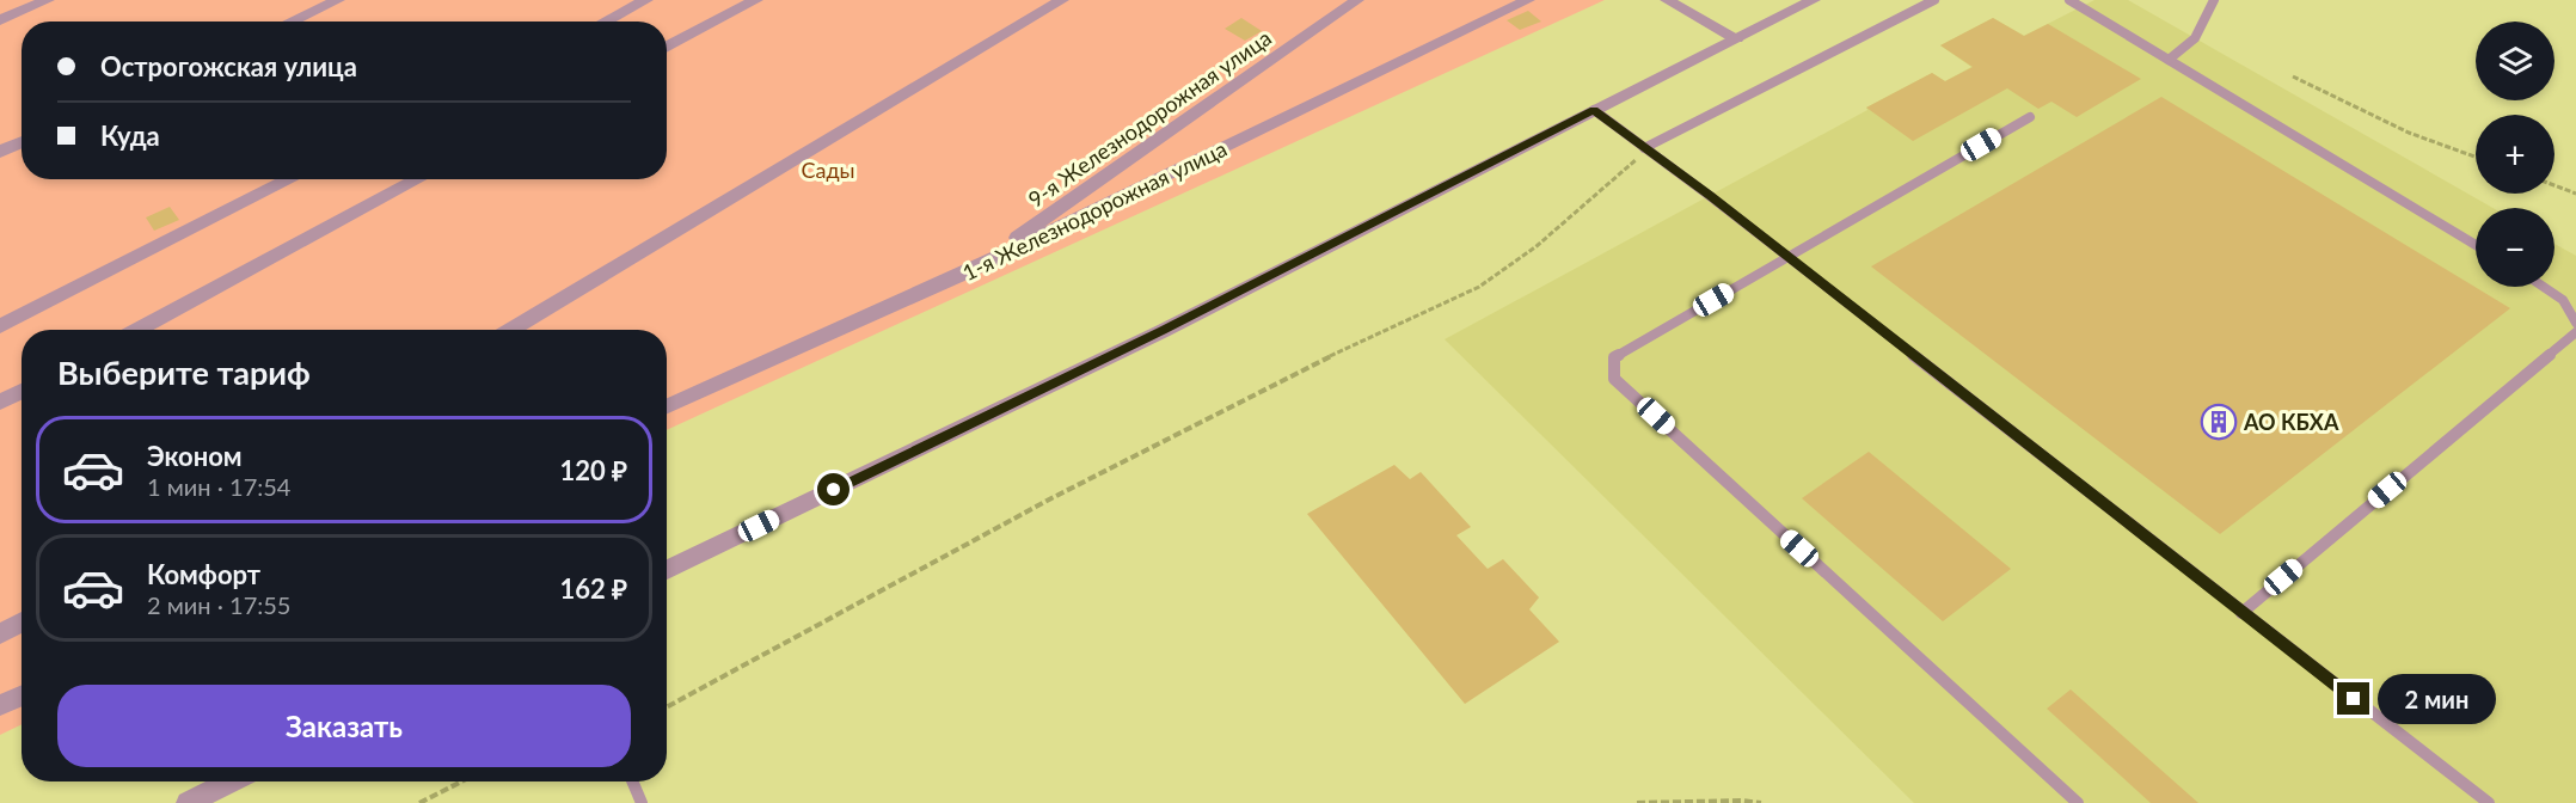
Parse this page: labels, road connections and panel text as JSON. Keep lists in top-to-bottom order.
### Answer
{
  "streets": {
    "street": ["9-я Железнодорожная улица", "1-я Железнодорожная улица"]
  },
  "crossings": [
    ["9-я Железнодорожная улица", "1-я Железнодорожная улица"]
  ],
  "parks": ["Сады"],
  "places": {
    "building": ["АО КБХА"]
  },
  "page": {
    "map_buttons": ["+", "−"],
    "banner": ["Острогожская улица", "Куда"],
    "heading": "Выберите тариф",
    "list": [
      {
        "name": "Эконом",
        "note": "1 мин · 17:54",
        "value": "120 ₽"
      },
      {
        "name": "Комфорт",
        "note": "2 мин · 17:55",
        "value": "162 ₽"
      }
    ],
    "buttons": "Заказать",
    "bubble": "2 мин"
  }
}
